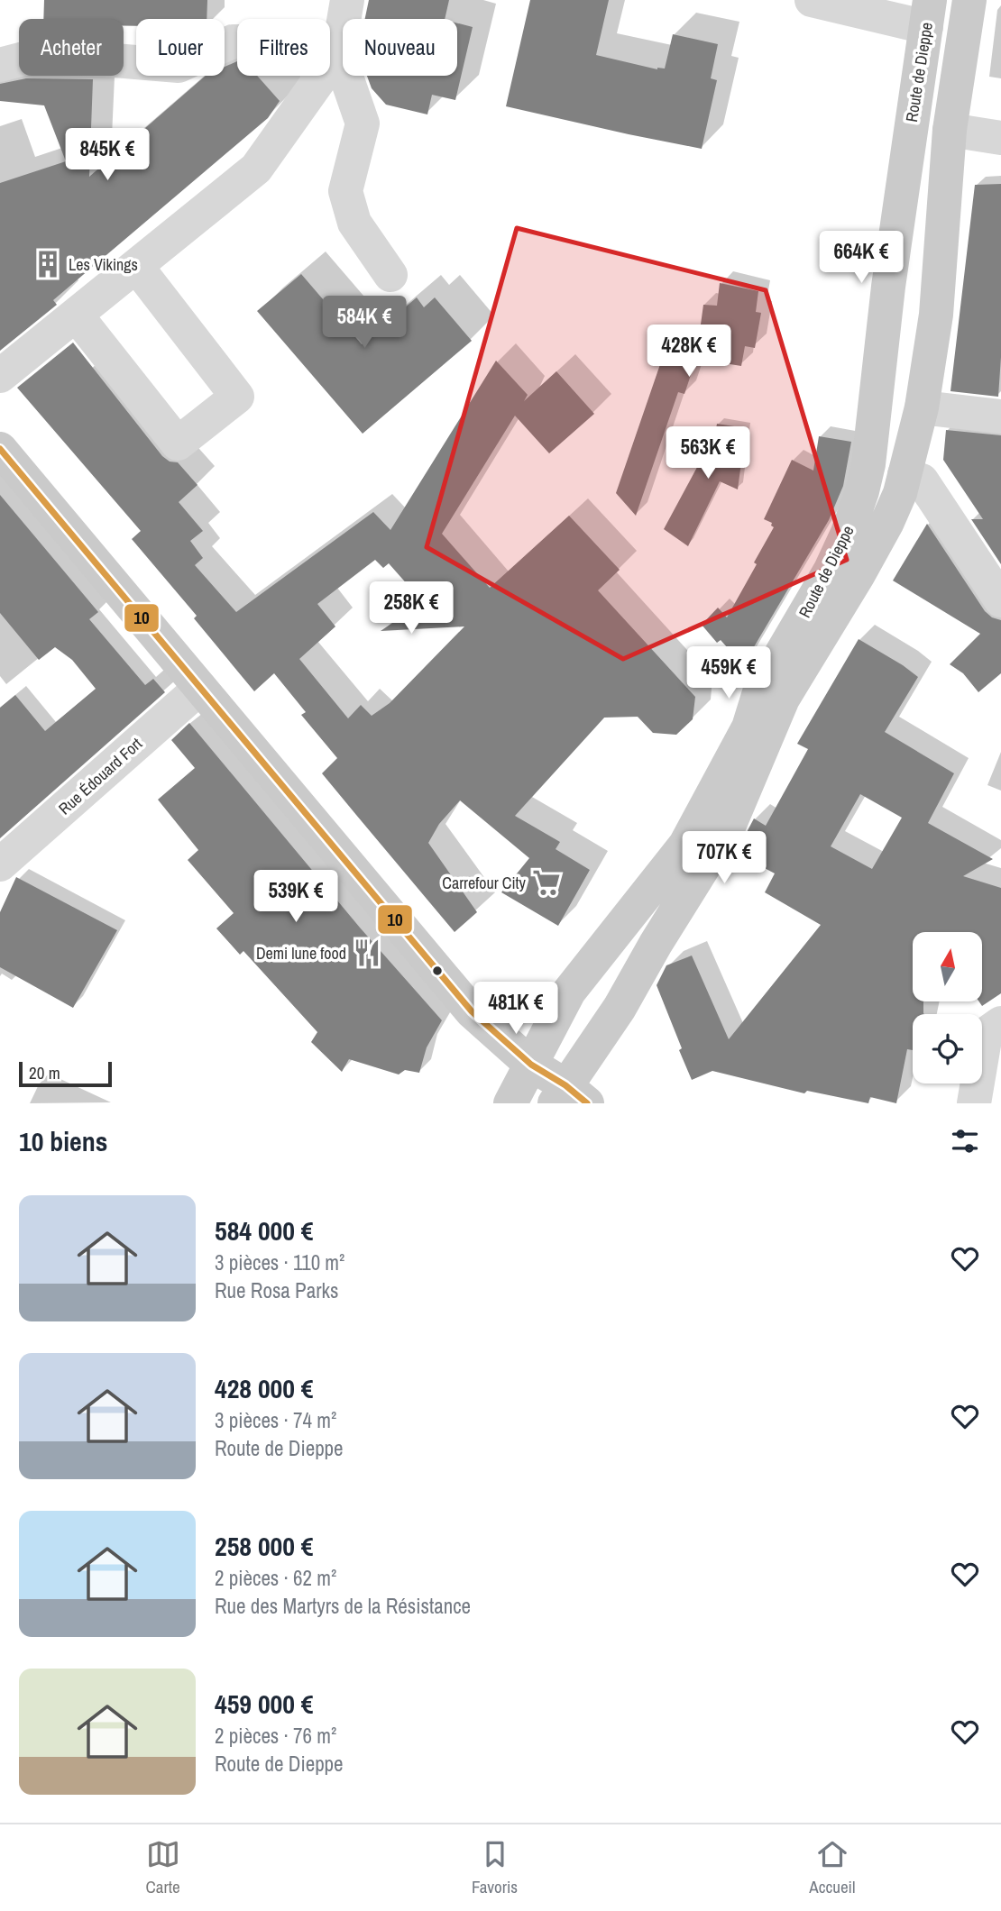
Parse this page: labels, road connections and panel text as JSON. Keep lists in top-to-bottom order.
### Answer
{
  "streets": {
    "main road": ["Route de Dieppe"],
    "street": ["Rue Édouard Fort"]
  },
  "places": {
    "building": ["Les Vikings"],
    "supermarket": ["Carrefour City"],
    "restaurant": ["Demi lune food"]
  },
  "lines": ["transit line 10"],
  "scale_bar": "20 m",
  "north": "top",
  "page": {
    "chip": [
      "Acheter",
      "Louer",
      "Filtres",
      "Nouveau"
    ],
    "price": [
      "845K €",
      "664K €",
      "584K €",
      "428K €",
      "563K €",
      "258K €",
      "459K €",
      "707K €",
      "539K €",
      "481K €"
    ],
    "scale": "20 m",
    "heading": "10 biens",
    "list": [
      {
        "name": "584 000 €",
        "note": "3 pièces · 110 m² · Rue Rosa Parks"
      },
      {
        "name": "428 000 €",
        "note": "3 pièces · 74 m² · Route de Dieppe"
      },
      {
        "name": "258 000 €",
        "note": "2 pièces · 62 m² · Rue des Martyrs de la Résistance"
      },
      {
        "name": "459 000 €",
        "note": "2 pièces · 76 m² · Route de Dieppe"
      }
    ],
    "tabs": ["Carte", "Favoris", "Accueil"]
  }
}
